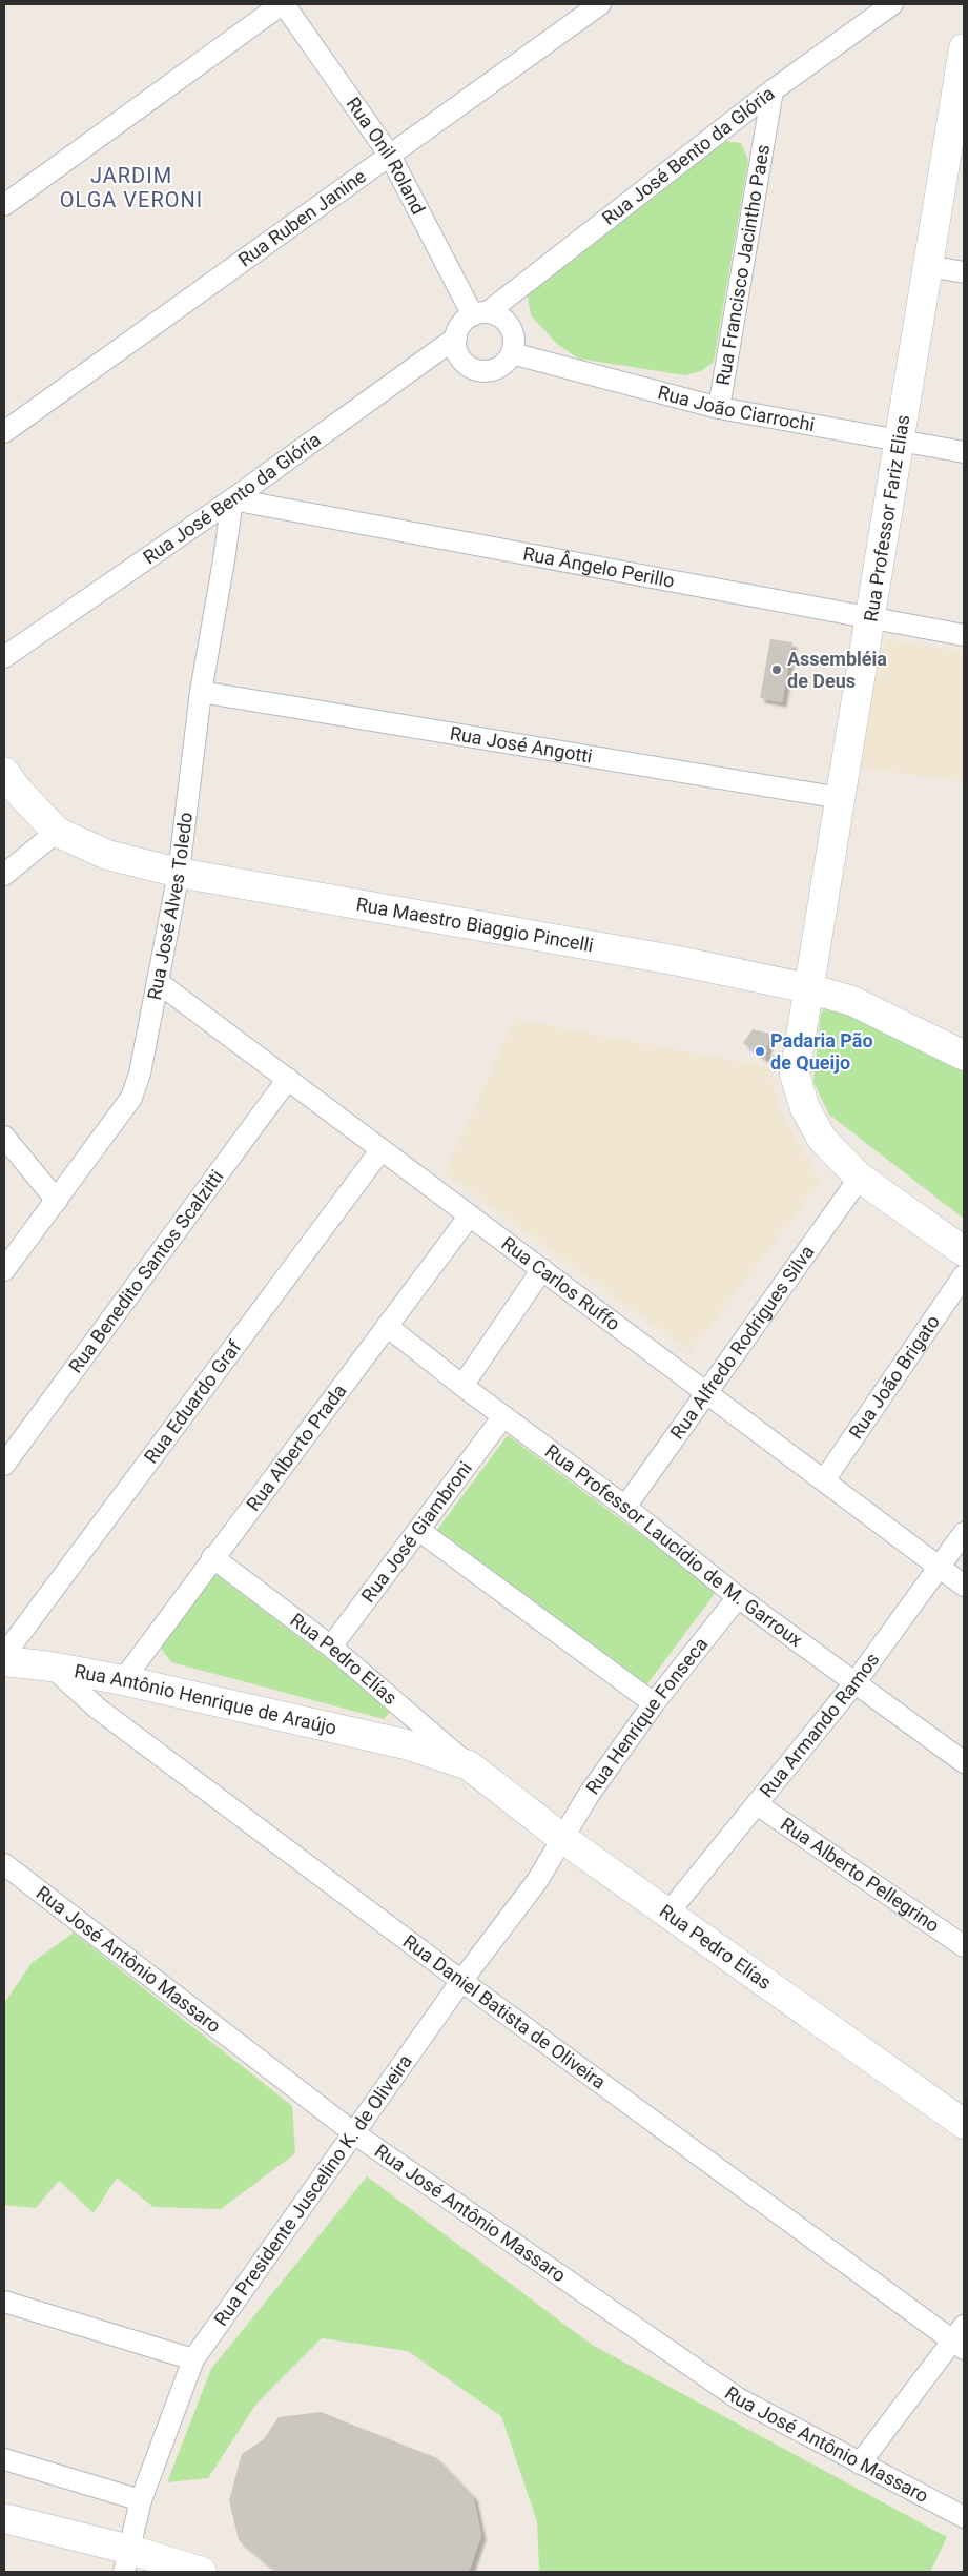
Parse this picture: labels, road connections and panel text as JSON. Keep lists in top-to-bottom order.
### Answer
{
  "streets": {
    "street": [
      "Rua Onil Roland",
      "Rua José Bento da Glória",
      "Rua Ruben Janine",
      "Rua Francisco Jacintho Paes",
      "Rua João Ciarrochi",
      "Rua Professor Fariz Elias",
      "Rua Ângelo Perillo",
      "Rua José Angotti",
      "Rua José Alves Toledo",
      "Rua Maestro Biaggio Pincelli",
      "Rua Benedito Santos Scalzitti",
      "Rua Carlos Ruffo",
      "Rua Alfredo Rodrigues Silva",
      "Rua João Brigato",
      "Rua Eduardo Graf",
      "Rua Alberto Prada",
      "Rua José Giambroni",
      "Rua Professor Laucídio de M. Garroux",
      "Rua Pedro Elías",
      "Rua Antônio Henrique de Araújo",
      "Rua Henrique Fonseca",
      "Rua Armando Ramos",
      "Rua Alberto Pellegrino",
      "Rua José Antônio Massaro",
      "Rua Daniel Batista de Oliveira",
      "Rua Presidente Juscelino K. de Oliveira"
    ]
  },
  "crossings": [
    ["Rua Onil Roland", "Rua José Bento da Glória"],
    ["Rua Onil Roland", "Rua Ruben Janine"],
    ["Rua Onil Roland", "Rua João Ciarrochi"],
    ["Rua José Bento da Glória", "Rua Francisco Jacintho Paes"],
    ["Rua José Bento da Glória", "Rua João Ciarrochi"],
    ["Rua José Bento da Glória", "Rua Ângelo Perillo"],
    ["Rua José Bento da Glória", "Rua José Alves Toledo"],
    ["Rua Francisco Jacintho Paes", "Rua João Ciarrochi"],
    ["Rua João Ciarrochi", "Rua Professor Fariz Elias"],
    ["Rua Professor Fariz Elias", "Rua Ângelo Perillo"],
    ["Rua Professor Fariz Elias", "Rua José Angotti"],
    ["Rua Professor Fariz Elias", "Rua Maestro Biaggio Pincelli"],
    ["Rua Professor Fariz Elias", "Rua Alfredo Rodrigues Silva"],
    ["Rua Ângelo Perillo", "Rua José Alves Toledo"],
    ["Rua José Angotti", "Rua José Alves Toledo"],
    ["Rua José Alves Toledo", "Rua Maestro Biaggio Pincelli"],
    ["Rua José Alves Toledo", "Rua Carlos Ruffo"],
    ["Rua Benedito Santos Scalzitti", "Rua Carlos Ruffo"],
    ["Rua Carlos Ruffo", "Rua Alfredo Rodrigues Silva"],
    ["Rua Carlos Ruffo", "Rua João Brigato"],
    ["Rua Carlos Ruffo", "Rua Eduardo Graf"],
    ["Rua Carlos Ruffo", "Rua Alberto Prada"],
    ["Rua Carlos Ruffo", "Rua Armando Ramos"],
    ["Rua Alfredo Rodrigues Silva", "Rua Professor Laucídio de M. Garroux"],
    ["Rua Alberto Prada", "Rua Professor Laucídio de M. Garroux"],
    ["Rua Alberto Prada", "Rua Pedro Elías"],
    ["Rua Alberto Prada", "Rua Antônio Henrique de Araújo"],
    ["Rua José Giambroni", "Rua Professor Laucídio de M. Garroux"],
    ["Rua José Giambroni", "Rua Pedro Elías"],
    ["Rua Professor Laucídio de M. Garroux", "Rua Henrique Fonseca"],
    ["Rua Professor Laucídio de M. Garroux", "Rua Armando Ramos"],
    ["Rua Pedro Elías", "Rua Antônio Henrique de Araújo"],
    ["Rua Pedro Elías", "Rua Henrique Fonseca"],
    ["Rua Pedro Elías", "Rua Armando Ramos"],
    ["Rua Pedro Elías", "Rua Presidente Juscelino K. de Oliveira"],
    ["Rua Antônio Henrique de Araújo", "Rua Daniel Batista de Oliveira"],
    ["Rua Henrique Fonseca", "Rua Presidente Juscelino K. de Oliveira"],
    ["Rua Armando Ramos", "Rua Alberto Pellegrino"],
    ["Rua José Antônio Massaro", "Rua Presidente Juscelino K. de Oliveira"],
    ["Rua Daniel Batista de Oliveira", "Rua Presidente Juscelino K. de Oliveira"]
  ],
  "districts": ["JARDIM OLGA VERONI"],
  "places": ["Assembléia de Deus", "Padaria Pão de Queijo"]
}
